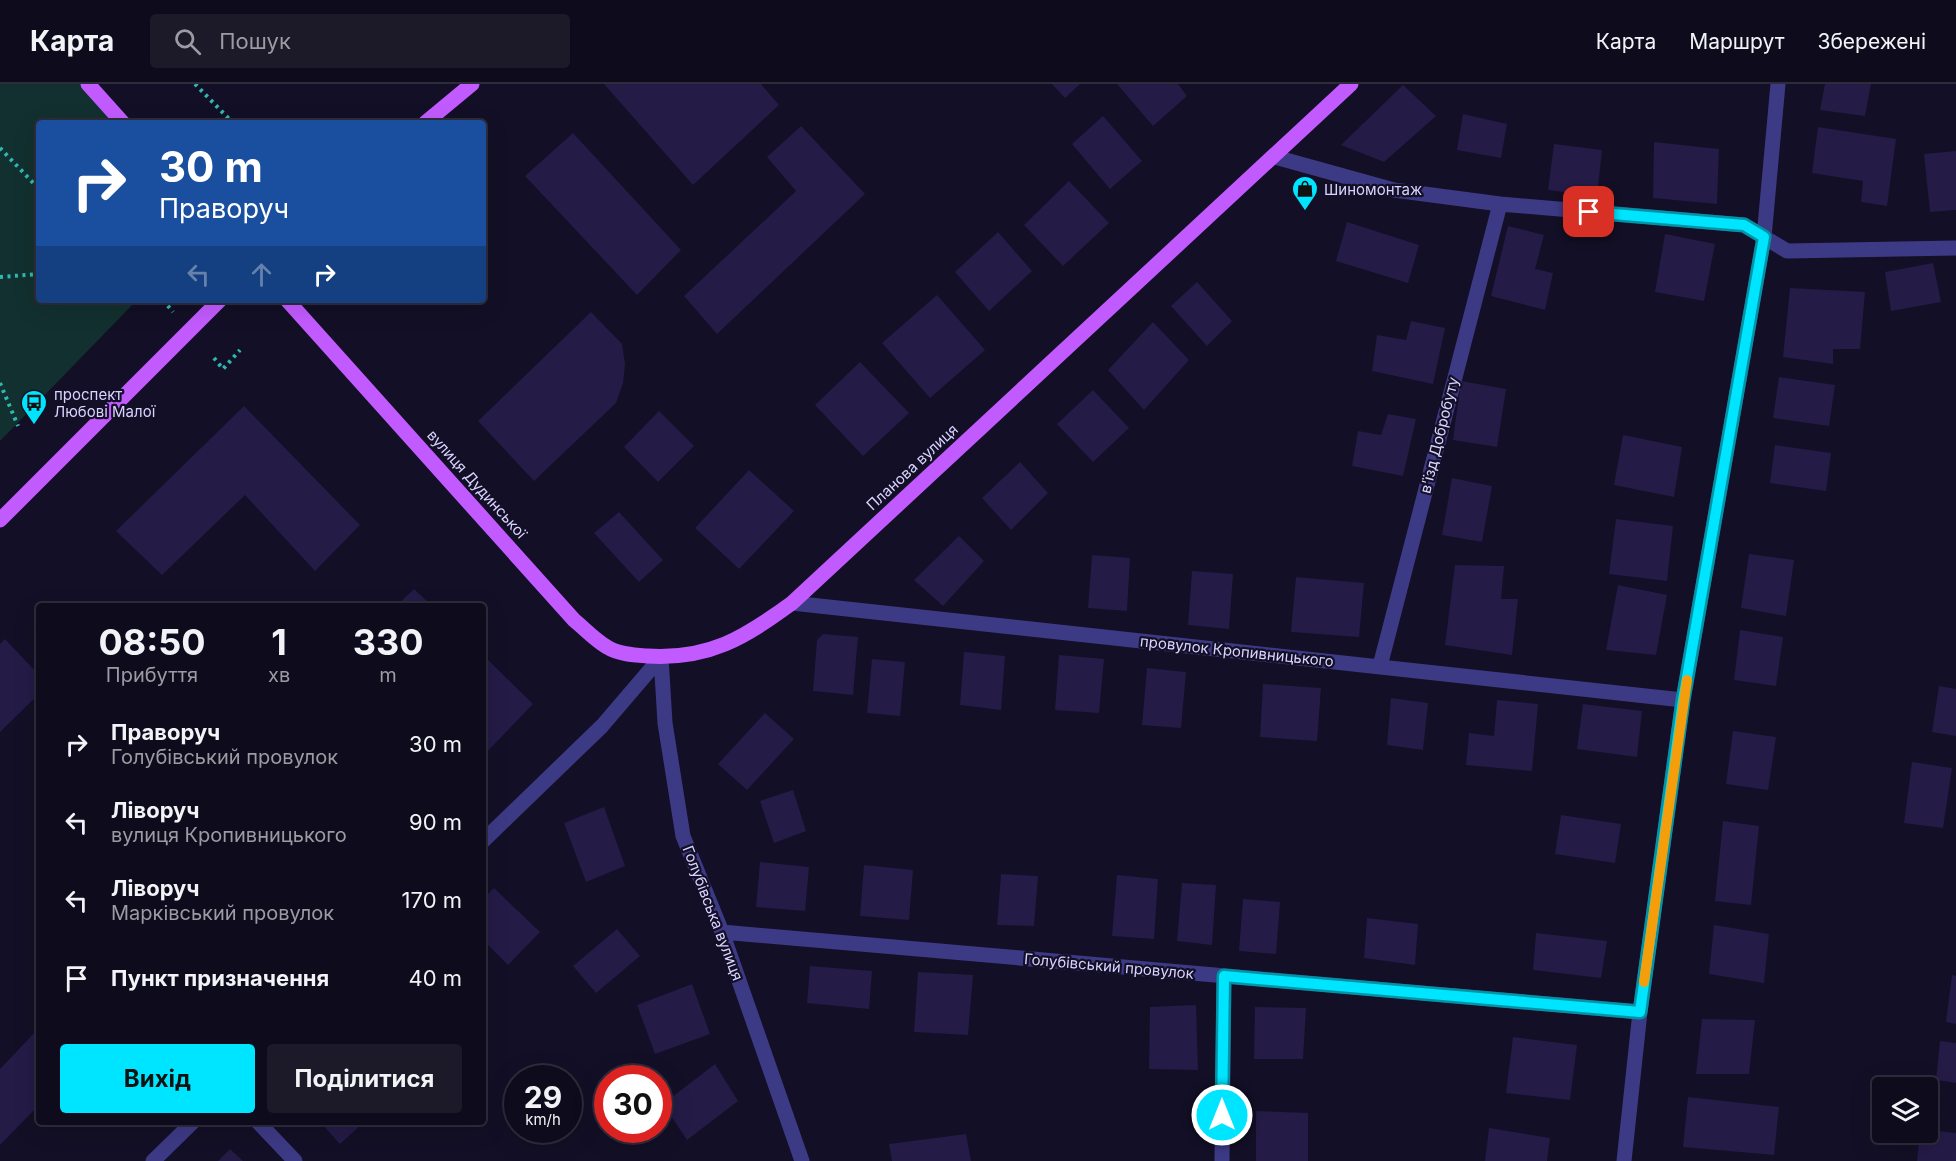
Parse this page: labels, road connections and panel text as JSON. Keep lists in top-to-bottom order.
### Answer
{
  "streets": {
    "main road": ["Планова вулиця", "вулиця Дудинської"],
    "street": [
      "в'їзд Добробуту",
      "провулок Кропивницького",
      "Голубівська вулиця",
      "Голубівський провулок"
    ]
  },
  "crossings": [
    ["в'їзд Добробуту", "провулок Кропивницького"],
    ["Планова вулиця", "вулиця Дудинської"],
    ["Планова вулиця", "провулок Кропивницького"],
    ["Планова вулиця", "Голубівська вулиця"],
    ["вулиця Дудинської", "Голубівська вулиця"],
    ["Голубівська вулиця", "Голубівський провулок"]
  ],
  "places": {
    "shop": ["Шиномонтаж"],
    "bus stop": ["проспект Любові Малої"]
  },
  "page": {
    "header": "Карта",
    "search": "Пошук",
    "nav": ["Карта", "Маршрут", "Збережені"],
    "turn": ["30 m", "Праворуч"],
    "eta": [
      "08:50",
      "Прибуття",
      "1",
      "хв",
      "330",
      "m"
    ],
    "list": [
      {
        "name": "Праворуч",
        "note": "Голубівський провулок",
        "value": "30 m"
      },
      {
        "name": "Ліворуч",
        "note": "вулиця Кропивницького",
        "value": "90 m"
      },
      {
        "name": "Ліворуч",
        "note": "Марківський провулок",
        "value": "170 m"
      },
      {
        "name": "Пункт призначення",
        "value": "40 m"
      }
    ],
    "buttons": ["Вихід", "Поділитися"],
    "speed": "29 km/h",
    "limit": "30"
  }
}
